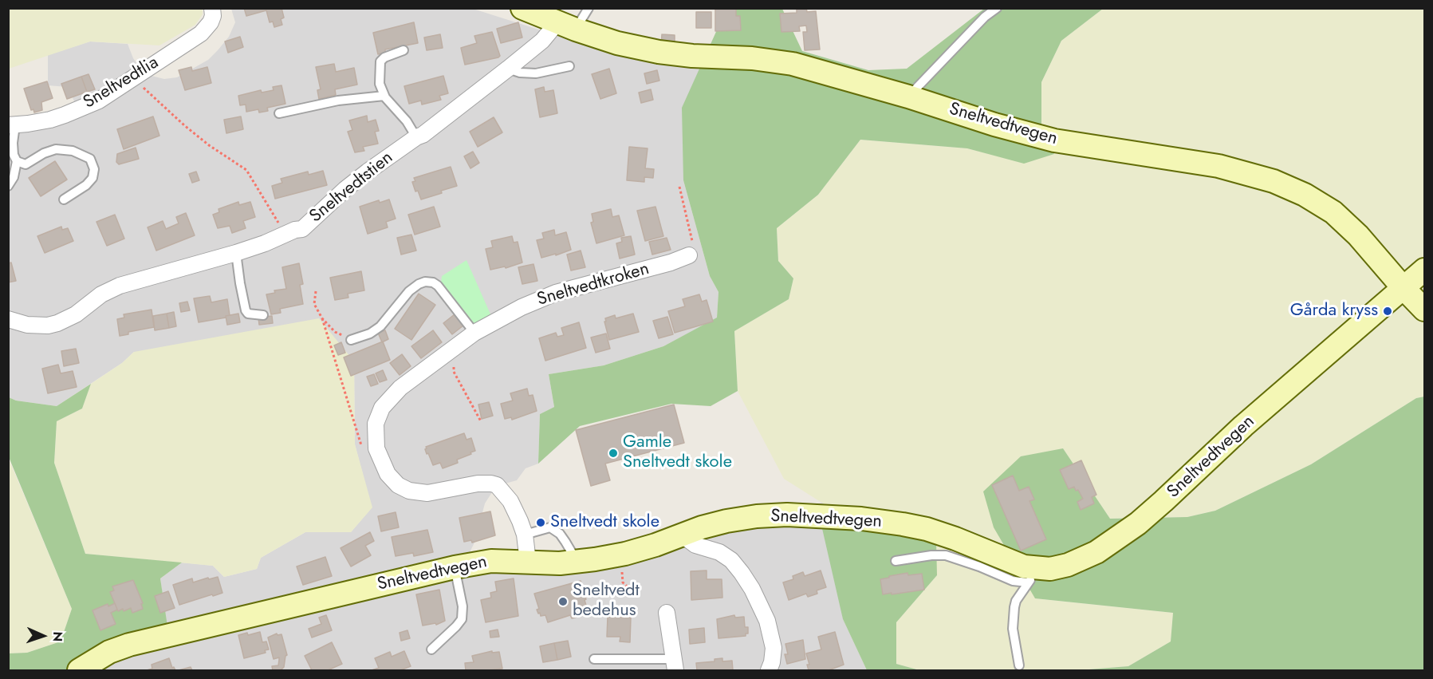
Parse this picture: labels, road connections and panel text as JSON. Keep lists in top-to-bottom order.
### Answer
{
  "streets": {
    "main road": ["Sneltvedtvegen"],
    "street": ["Sneltvedtlia", "Sneltvedtstien", "Sneltvedtkroken"]
  },
  "crossings": [
    ["Sneltvedtvegen", "Sneltvedtstien"],
    ["Sneltvedtvegen", "Sneltvedtkroken"]
  ],
  "places": [
    "Gårda kryss",
    "Gamle Sneltvedt skole",
    "Sneltvedt skole",
    "Sneltvedt bedehus"
  ],
  "north": "right"
}
